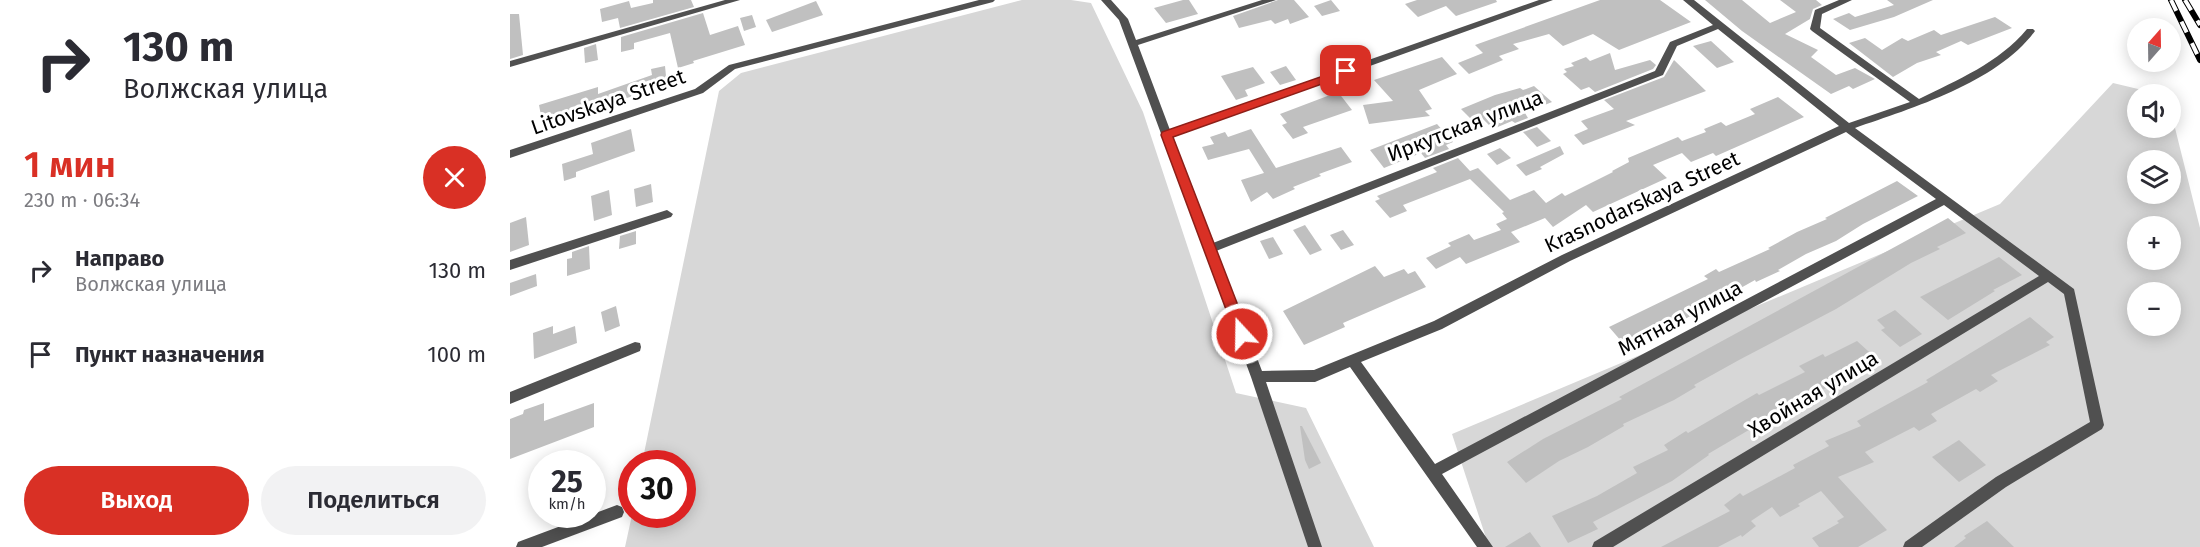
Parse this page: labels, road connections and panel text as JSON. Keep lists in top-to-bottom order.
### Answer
{
  "streets": {
    "street": [
      "Litovskaya Street",
      "Иркутская улица",
      "Krasnodarskaya Street",
      "Мятная улица",
      "Хвойная улица"
    ]
  },
  "north": "top",
  "page": {
    "turn": ["130 m", "Волжская улица"],
    "map_buttons": ["+", "−"],
    "heading": ["1 мин", "230 m · 06:34"],
    "list": [
      {
        "name": "Направо",
        "note": "Волжская улица",
        "value": "130 m"
      },
      {
        "name": "Пункт назначения",
        "value": "100 m"
      }
    ],
    "speed": "25 km/h",
    "limit": "30",
    "buttons": ["Выход", "Поделиться"]
  }
}
